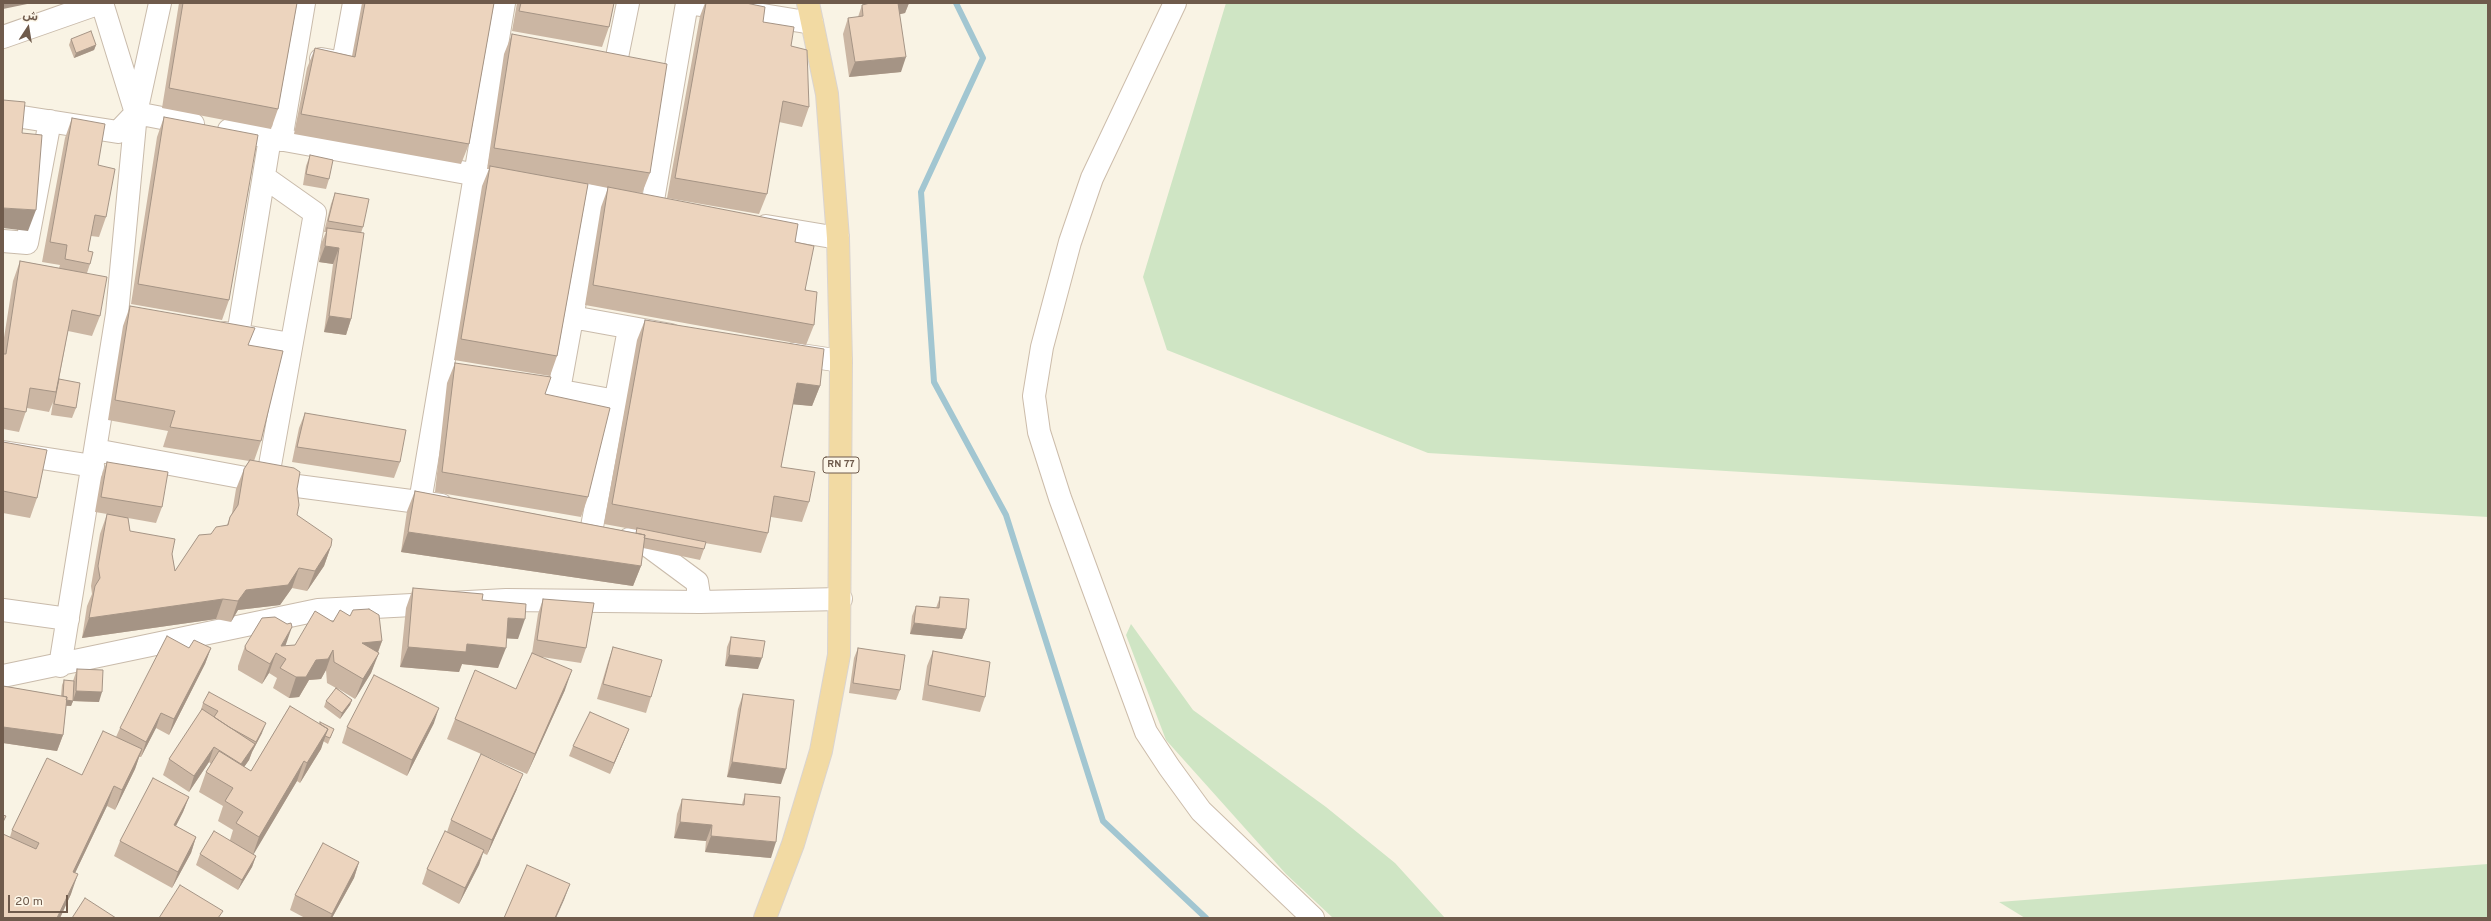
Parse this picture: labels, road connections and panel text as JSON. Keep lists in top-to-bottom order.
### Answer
{
  "streets": {
    "main road": ["RN 77"]
  },
  "scale_bar": "20 m",
  "north": "top"
}
